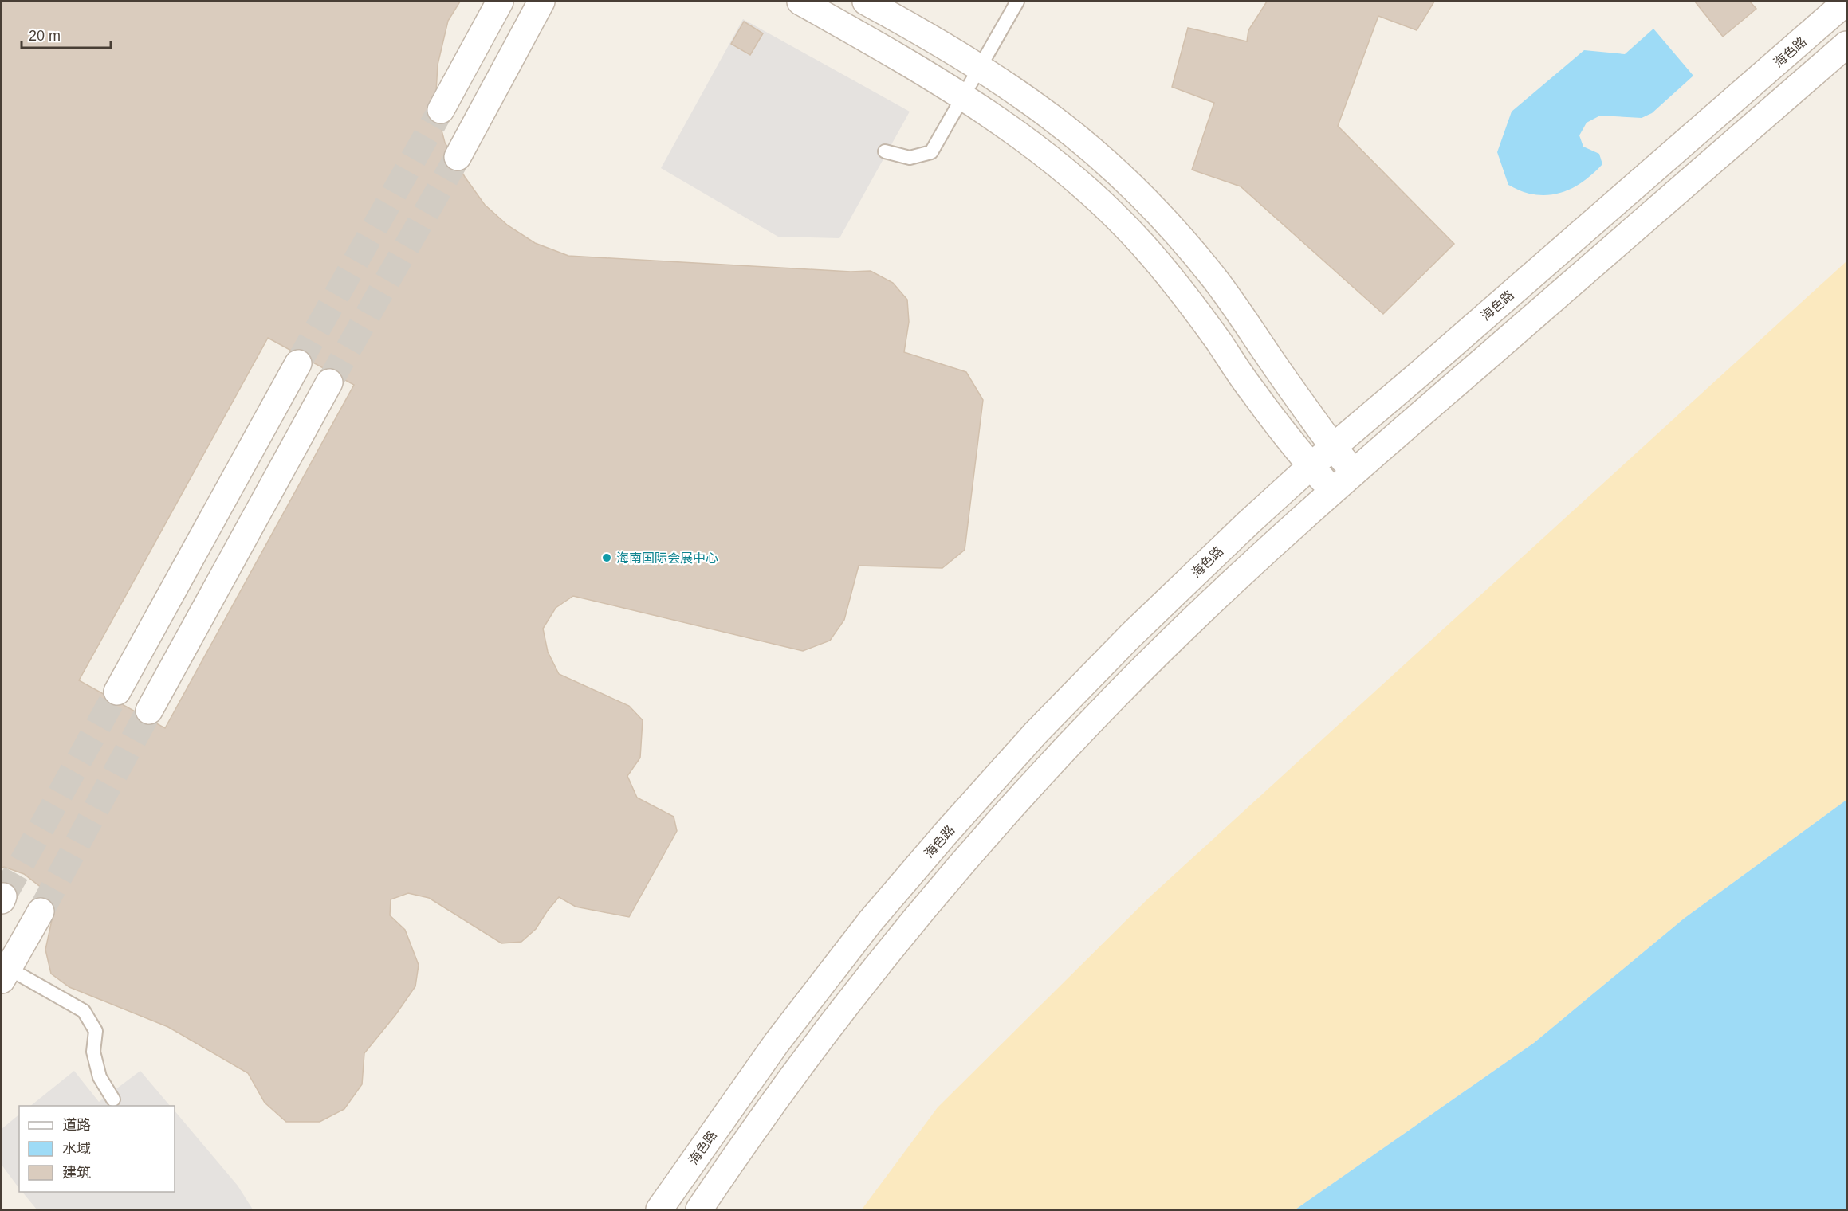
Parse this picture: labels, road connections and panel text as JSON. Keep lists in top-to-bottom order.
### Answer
{
  "streets": {
    "street": ["海色路"]
  },
  "places": ["海南国际会展中心"],
  "legend": ["道路", "水域", "建筑"],
  "scale_bar": "20 m"
}
